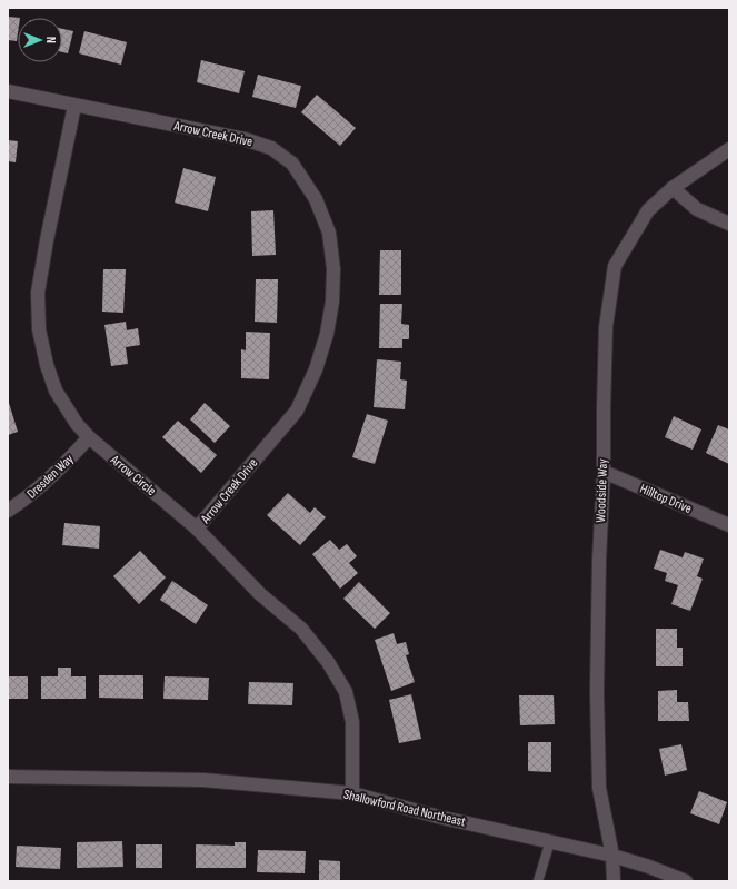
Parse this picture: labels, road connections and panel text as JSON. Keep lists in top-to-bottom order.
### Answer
{
  "streets": {
    "street": [
      "Arrow Creek Drive",
      "Arrow Circle",
      "Dresden Way",
      "Woodside Way",
      "Hilltop Drive",
      "Shallowford Road Northeast"
    ]
  },
  "crossings": [
    ["Arrow Creek Drive", "Arrow Circle"],
    ["Arrow Circle", "Dresden Way"],
    ["Arrow Circle", "Shallowford Road Northeast"],
    ["Woodside Way", "Hilltop Drive"],
    ["Woodside Way", "Shallowford Road Northeast"]
  ],
  "north": "right"
}
